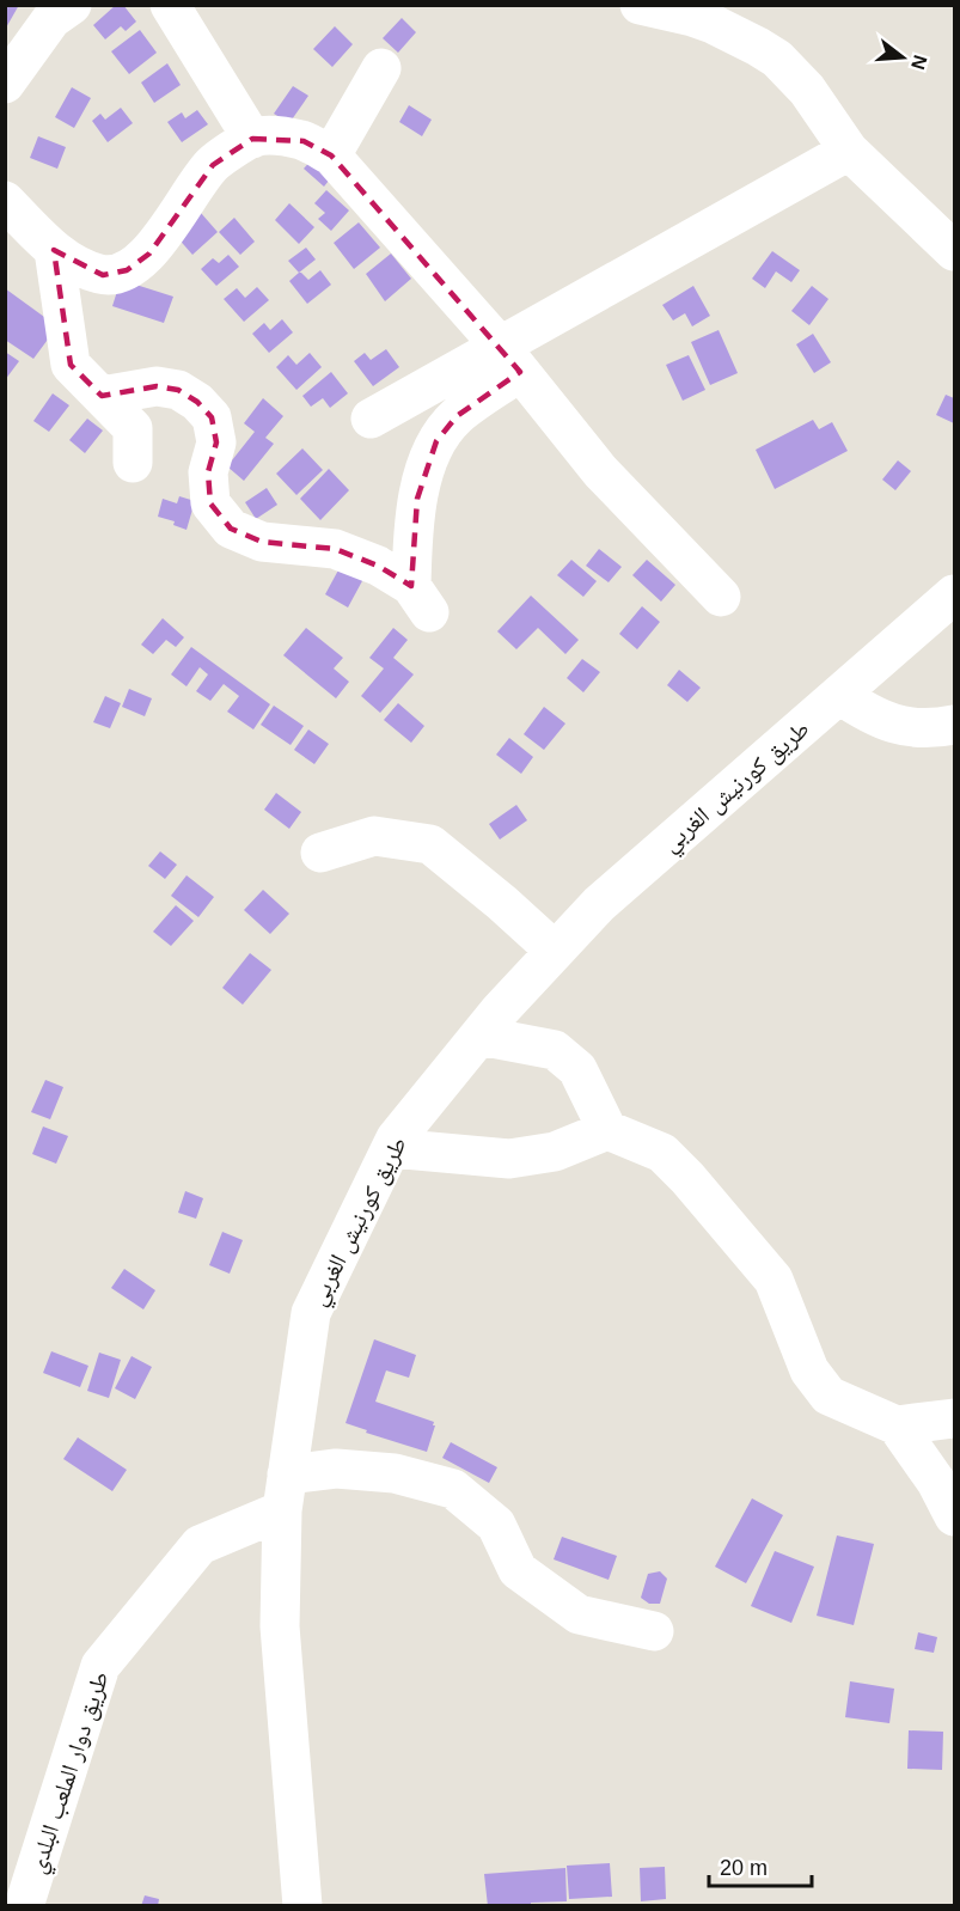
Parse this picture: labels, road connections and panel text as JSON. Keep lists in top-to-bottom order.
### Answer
{
  "streets": {
    "street": ["طريق كورنيش الغربي", "طريق دوار الملعب البلدي"]
  },
  "crossings": [
    ["طريق كورنيش الغربي", "طريق دوار الملعب البلدي"]
  ],
  "scale_bar": "20 m",
  "north": "right"
}
